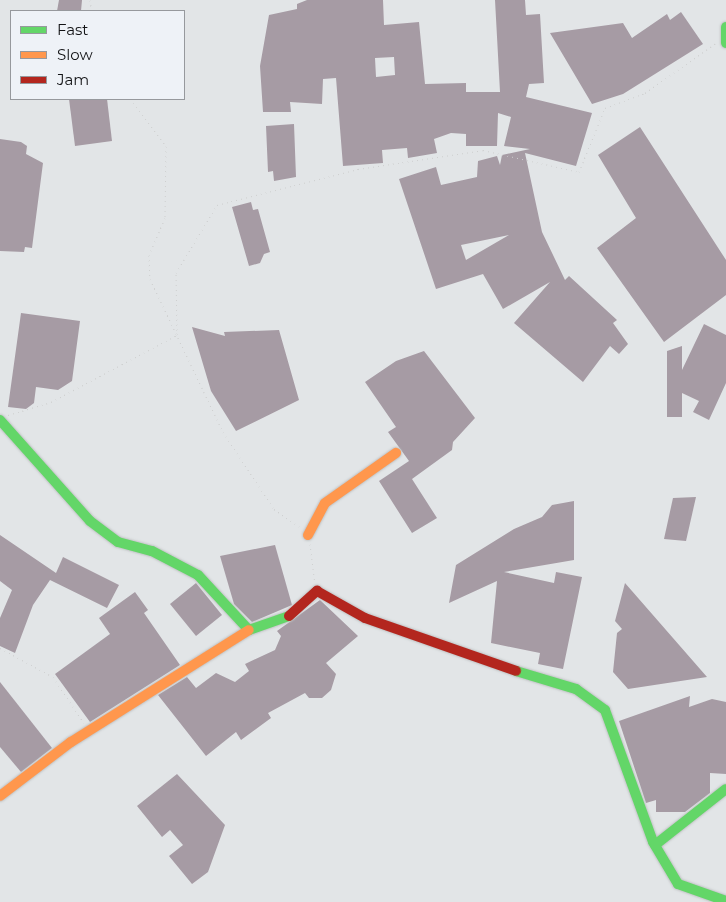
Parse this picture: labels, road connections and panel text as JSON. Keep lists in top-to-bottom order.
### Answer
{
  "legend": ["Fast", "Slow", "Jam"]
}
